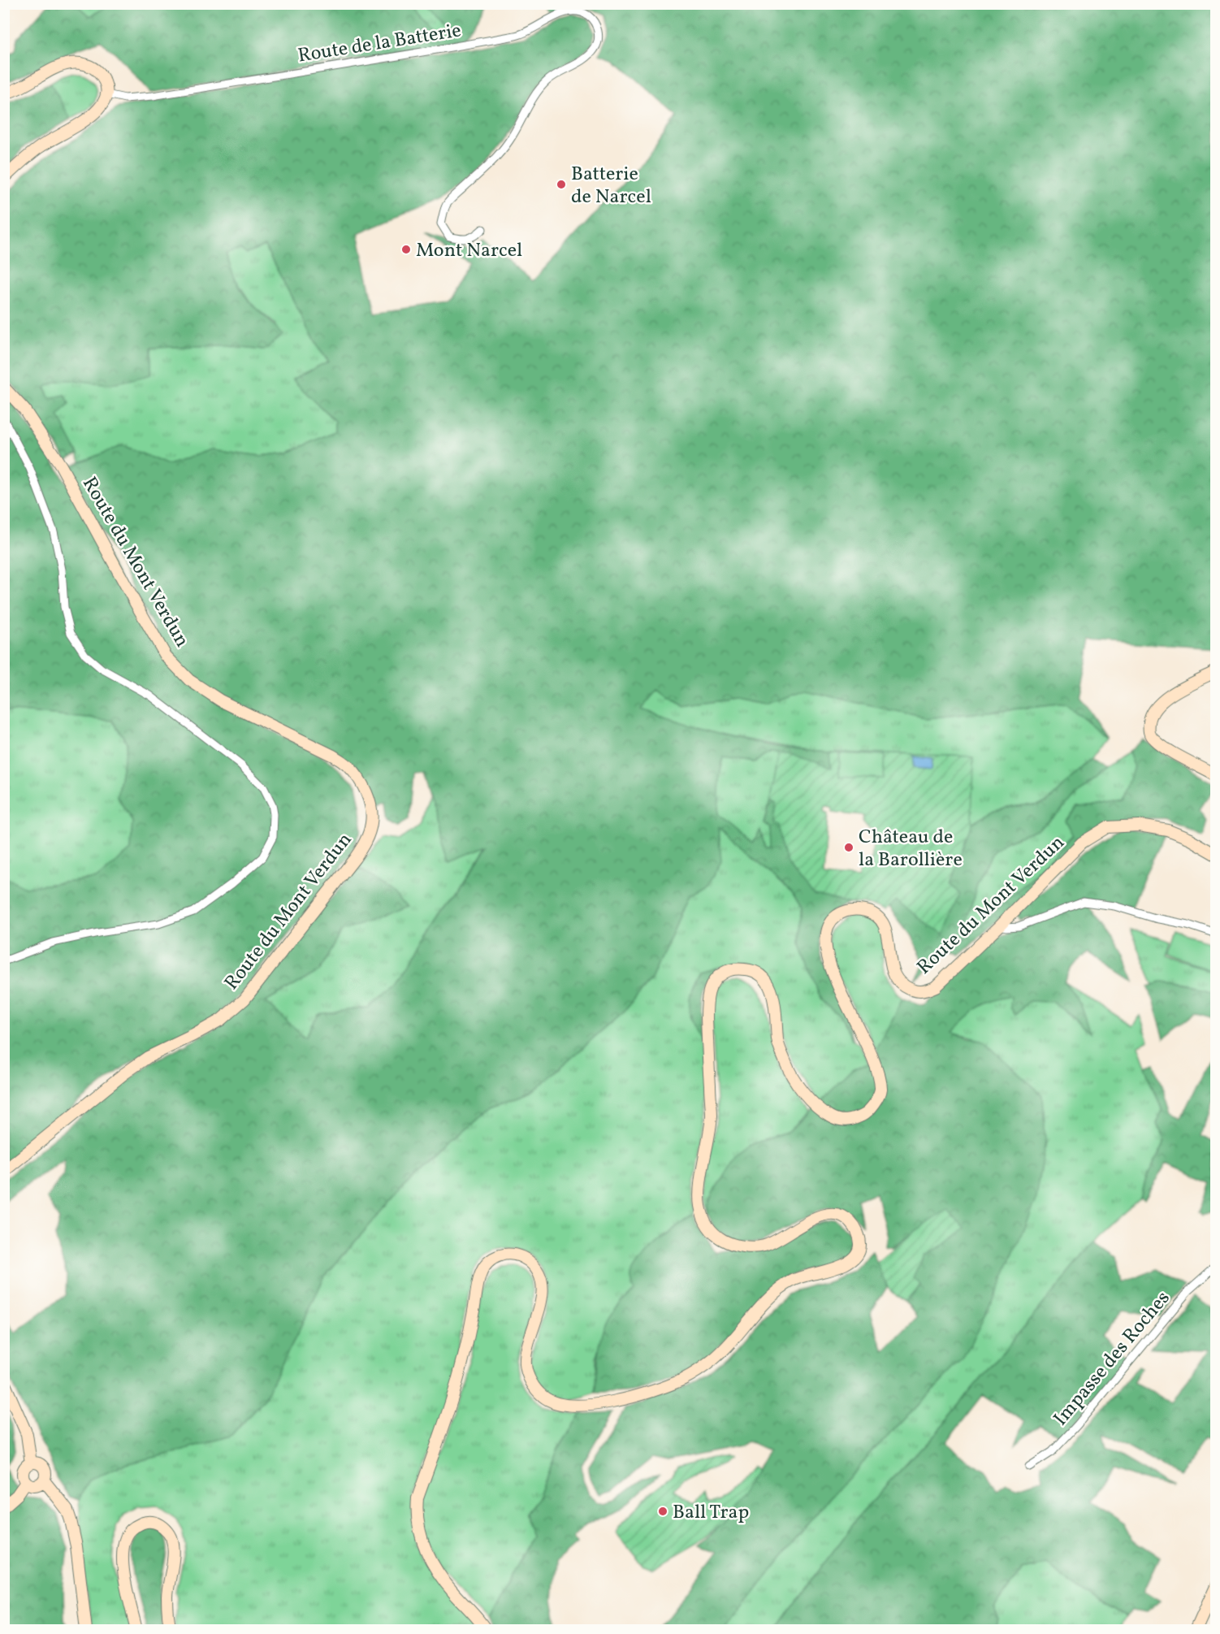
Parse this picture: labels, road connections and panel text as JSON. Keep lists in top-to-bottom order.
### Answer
{
  "streets": {
    "street": ["Route de la Batterie", "Route du Mont Verdun", "Impasse des Roches"]
  },
  "places": [
    "Batterie de Narcel",
    "Mont Narcel",
    "Château de la Barollière",
    "Ball Trap"
  ]
}
